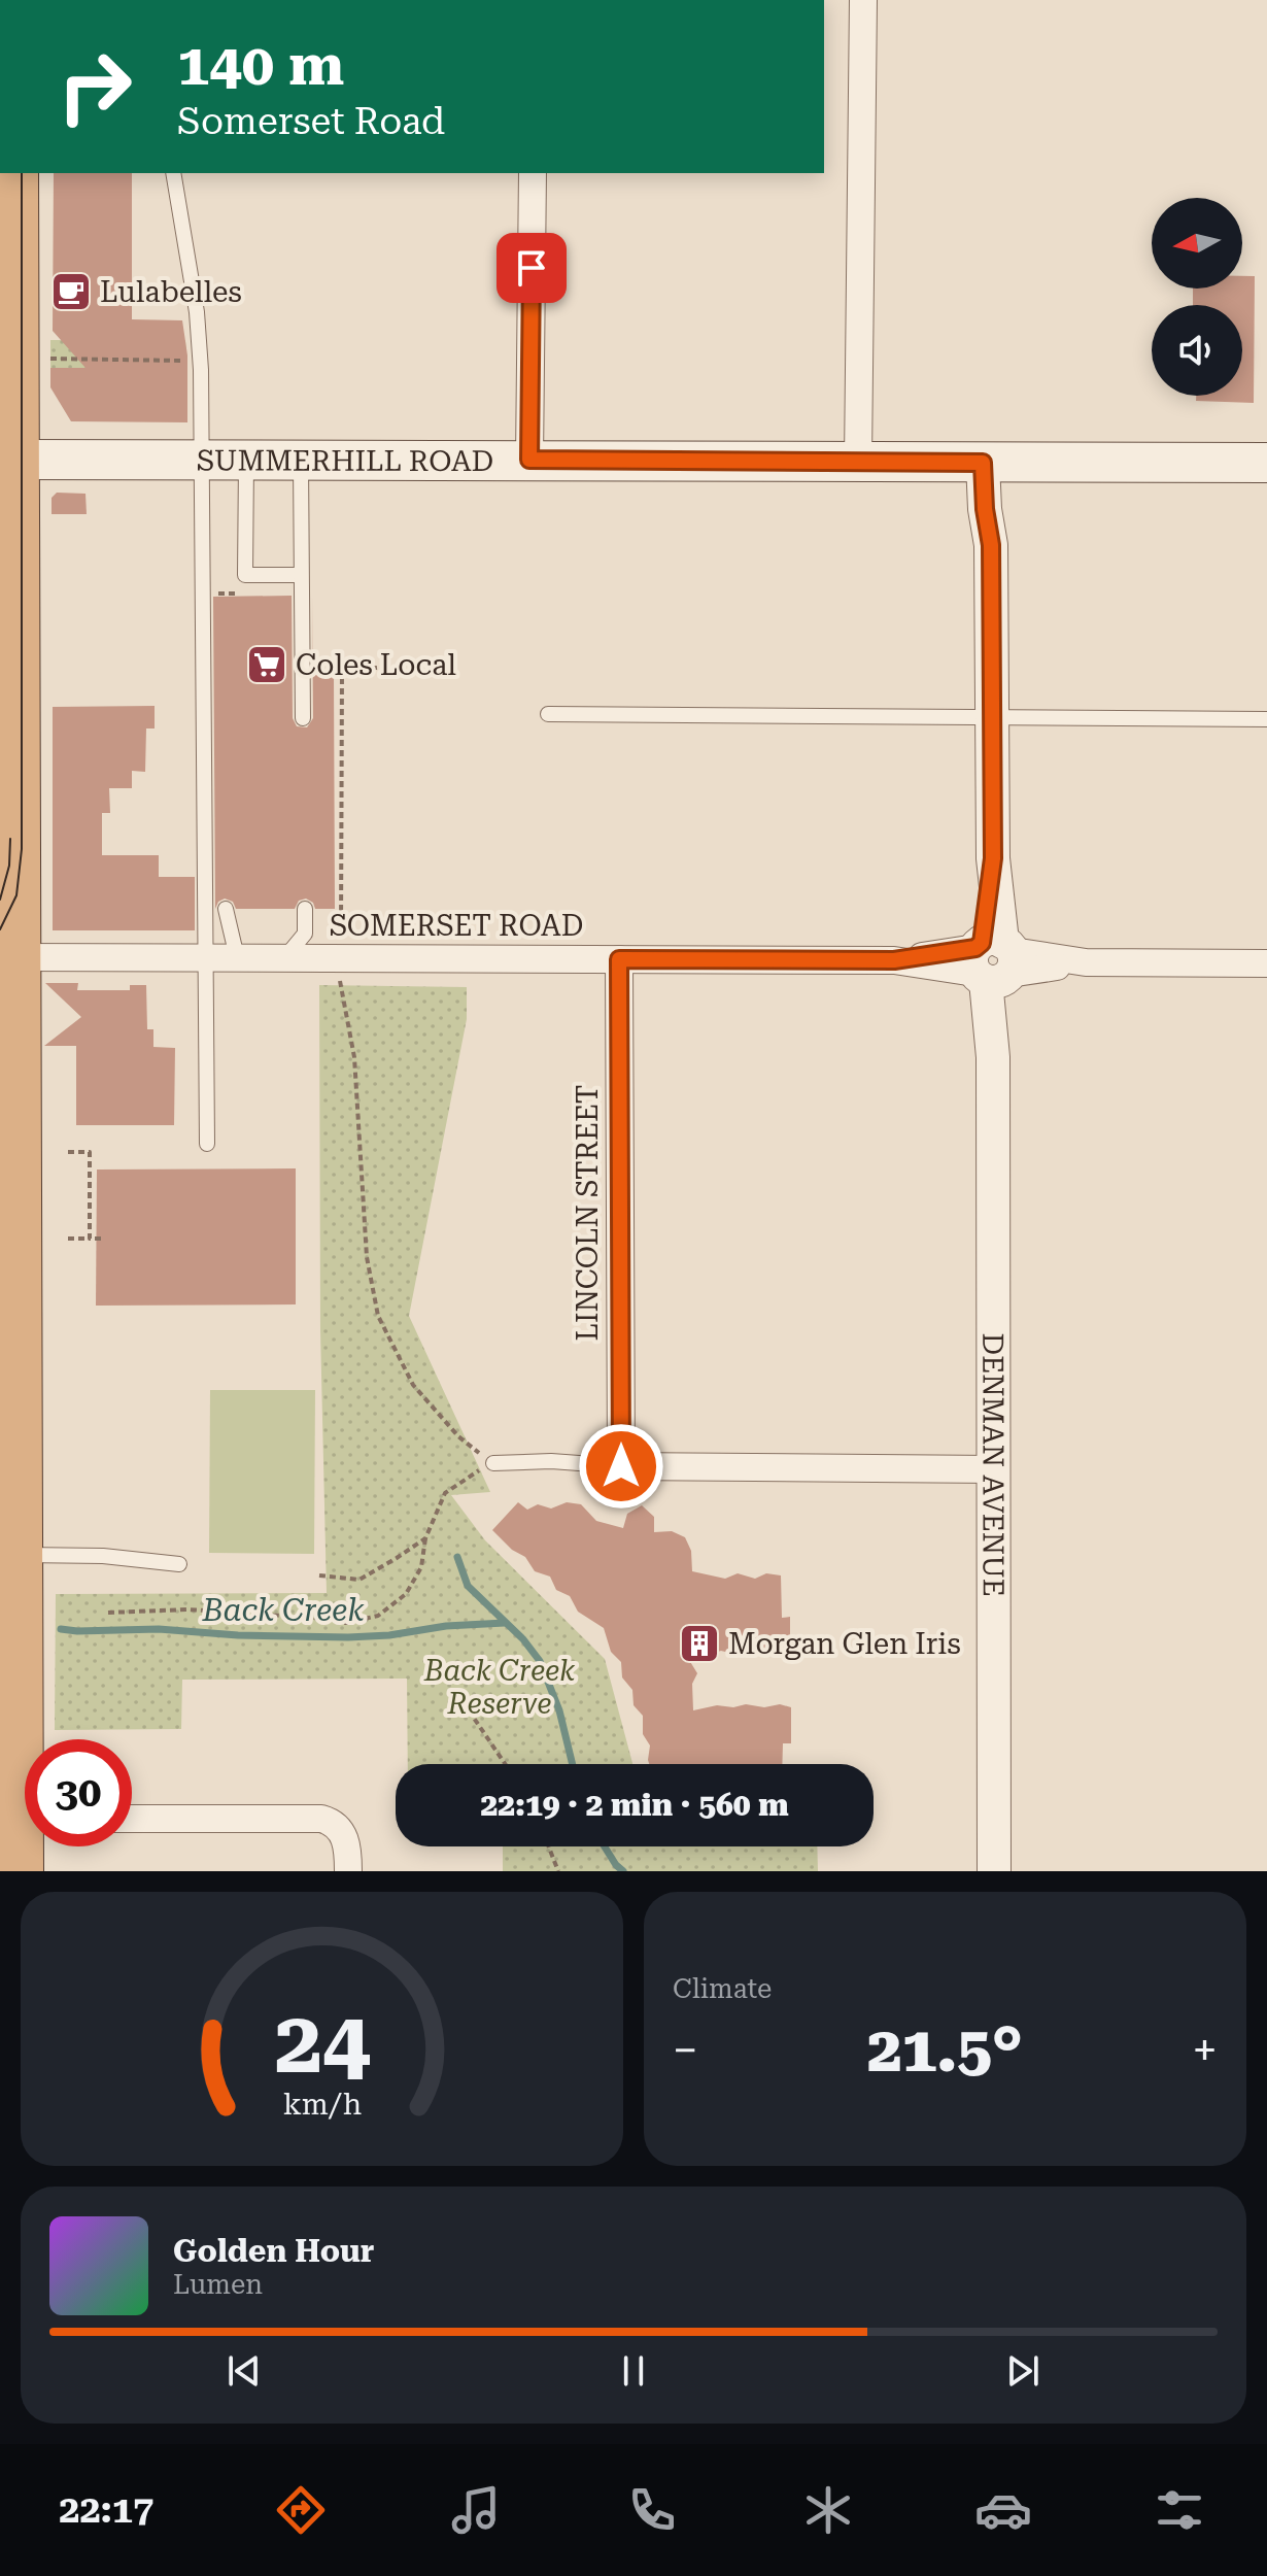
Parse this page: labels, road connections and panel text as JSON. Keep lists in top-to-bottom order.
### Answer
{
  "streets": {
    "main road": ["SUMMERHILL ROAD"],
    "street": ["SOMERSET ROAD", "LINCOLN STREET", "DENMAN AVENUE"]
  },
  "crossings": [
    ["SUMMERHILL ROAD", "DENMAN AVENUE"],
    ["SOMERSET ROAD", "LINCOLN STREET"],
    ["SOMERSET ROAD", "DENMAN AVENUE"]
  ],
  "water": ["Back Creek"],
  "parks": ["Back Creek Reserve"],
  "places": {
    "cafe": ["Lulabelles"],
    "supermarket": ["Coles Local"],
    "building": ["Morgan Glen Iris"]
  },
  "north": "left",
  "page": {
    "turn": ["140 m", "Somerset Road"],
    "limit": "30",
    "trip": "22:19 · 2 min · 560 m",
    "tile": "Climate",
    "heat": ["−", "21.5°", "+"],
    "song": ["Golden Hour", "Lumen"],
    "tabs": "22:17",
    "gauge": ["24", "km/h"]
  }
}
